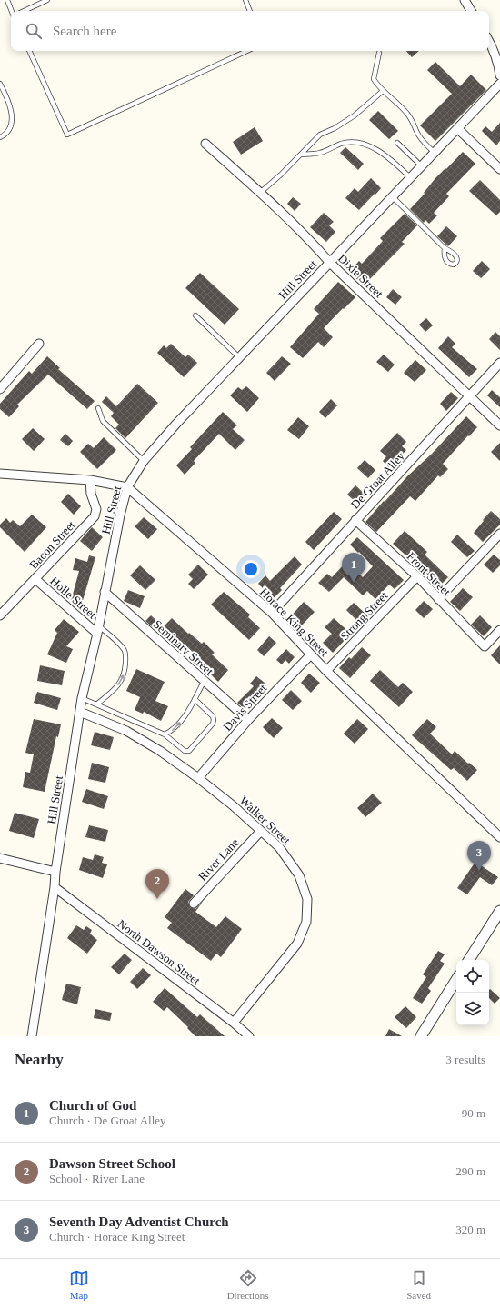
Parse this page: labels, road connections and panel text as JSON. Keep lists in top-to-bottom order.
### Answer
{
  "streets": {
    "street": [
      "Dixie Street",
      "Hill Street",
      "De Groat Alley",
      "Bacon Street",
      "Front Street",
      "Holle Street",
      "Strong Street",
      "Horace King Street",
      "Seminary Street",
      "Davis Street",
      "Walker Street",
      "River Lane",
      "North Dawson Street"
    ]
  },
  "crossings": [
    ["Dixie Street", "Hill Street"],
    ["Dixie Street", "De Groat Alley"],
    ["Hill Street", "Holle Street"],
    ["Hill Street", "Horace King Street"],
    ["Hill Street", "Seminary Street"],
    ["Hill Street", "Walker Street"],
    ["Hill Street", "North Dawson Street"],
    ["De Groat Alley", "Front Street"],
    ["De Groat Alley", "Horace King Street"],
    ["Bacon Street", "Holle Street"],
    ["Bacon Street", "Horace King Street"],
    ["Front Street", "Strong Street"],
    ["Strong Street", "Horace King Street"],
    ["Horace King Street", "Davis Street"],
    ["Seminary Street", "Davis Street"],
    ["Davis Street", "Walker Street"],
    ["Walker Street", "River Lane"],
    ["Walker Street", "North Dawson Street"]
  ],
  "page": {
    "search": "Search here",
    "pins": ["1", "3", "2"],
    "heading": ["Nearby", "3 results"],
    "list": [
      {
        "mark": "1",
        "name": "Church of God",
        "note": "Church · De Groat Alley",
        "value": "90 m"
      },
      {
        "mark": "2",
        "name": "Dawson Street School",
        "note": "School · River Lane",
        "value": "290 m"
      },
      {
        "mark": "3",
        "name": "Seventh Day Adventist Church",
        "note": "Church · Horace King Street",
        "value": "320 m"
      }
    ],
    "nav": ["Map", "Directions", "Saved"]
  }
}
